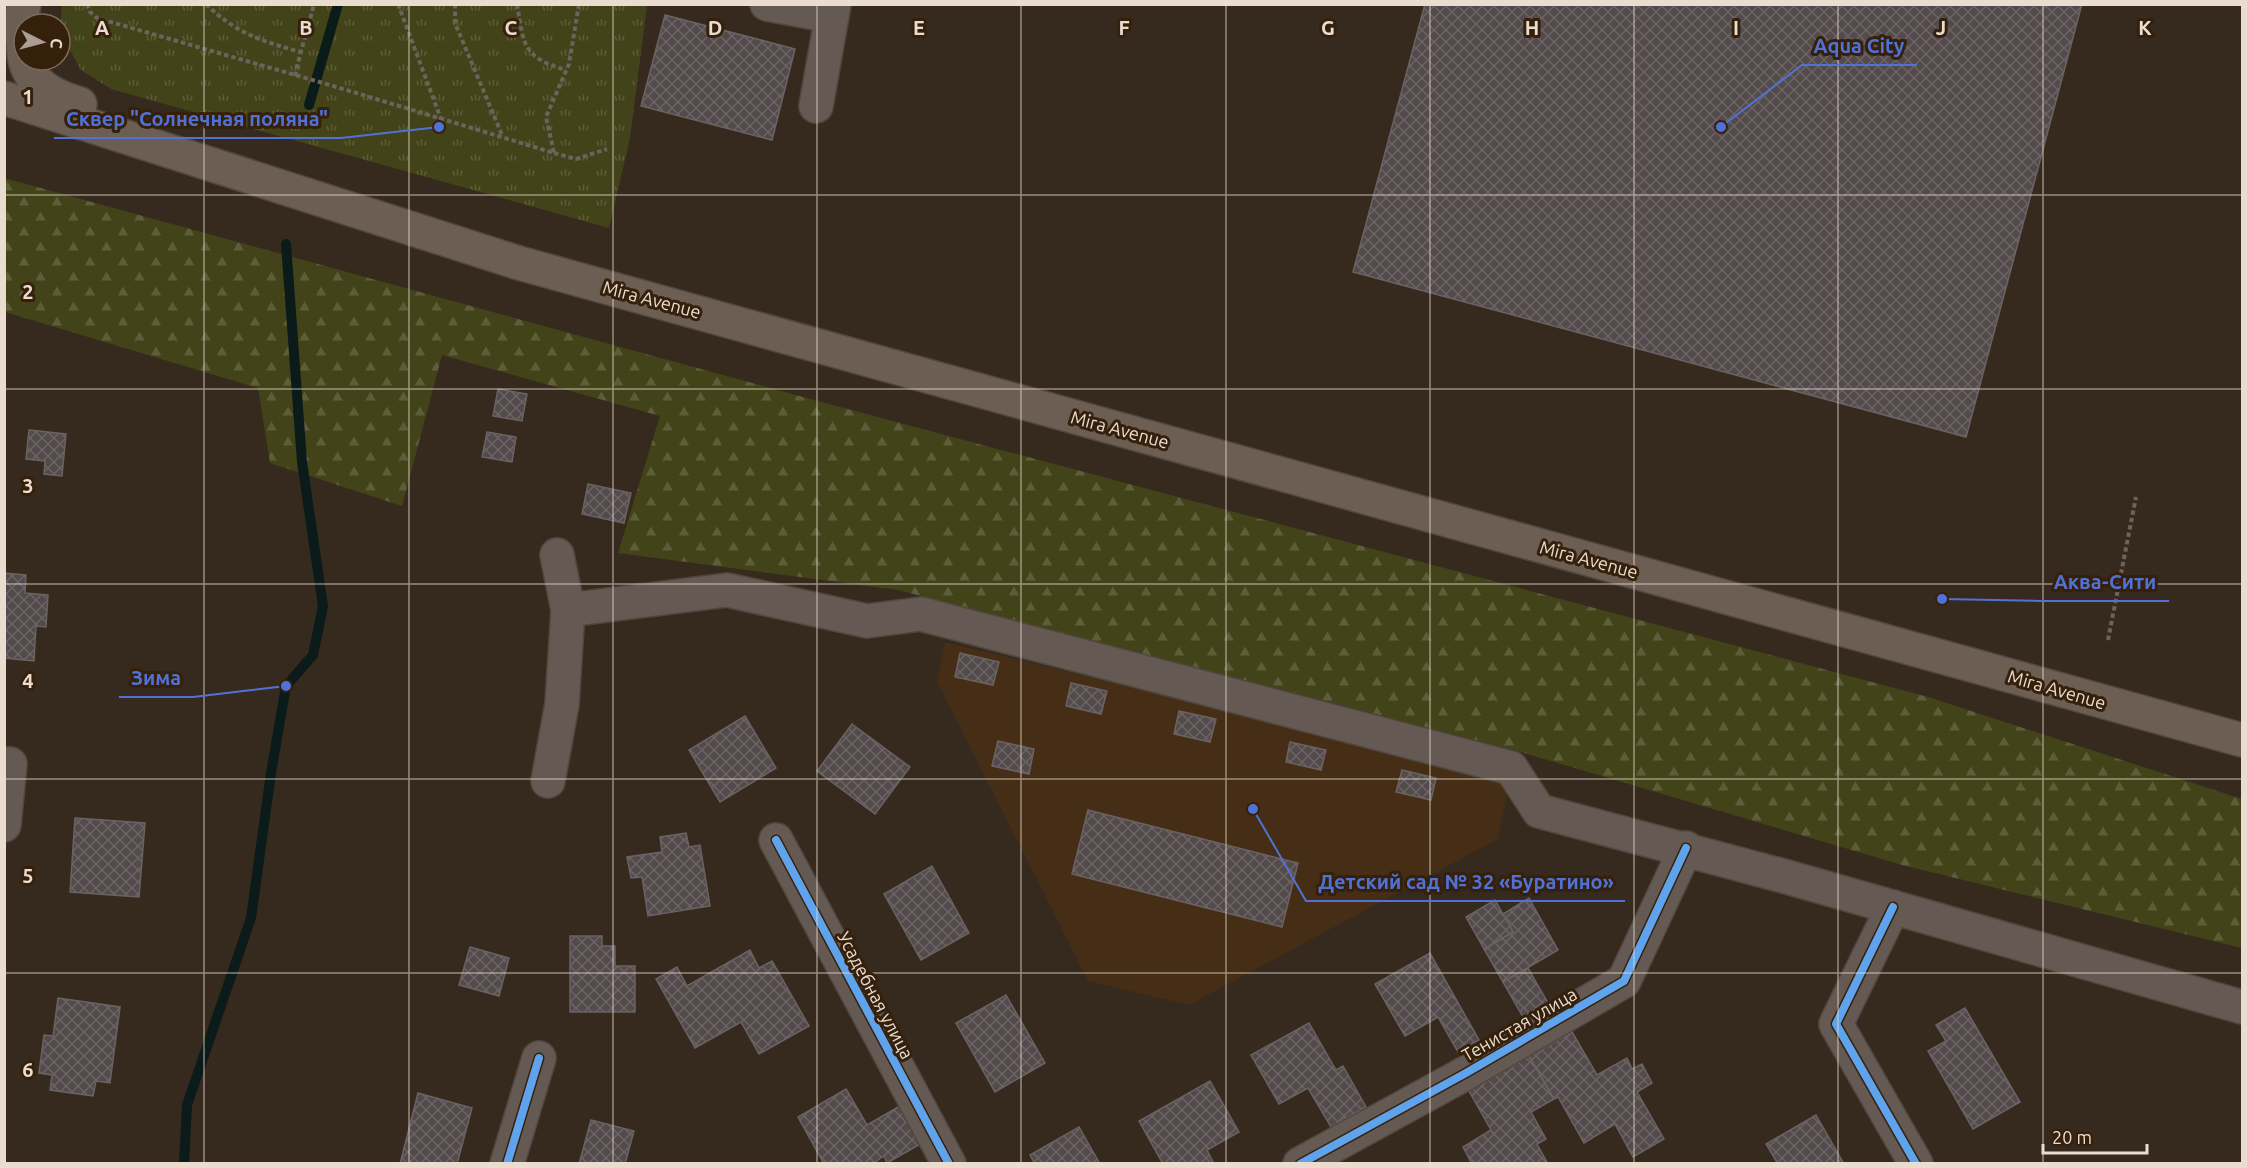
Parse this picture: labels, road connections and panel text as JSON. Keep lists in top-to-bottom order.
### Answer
{
  "streets": {
    "main road": ["Mira Avenue"],
    "street": ["Усадебная улица", "Тенистая улица"]
  },
  "places": [
    "Сквер \"Солнечная поляна\"",
    "Aqua City",
    "Аква-Сити",
    "Зима",
    "Детский сад № 32 «Буратино»"
  ],
  "scale_bar": "20 m",
  "north": "right",
  "grid": {
    "columns": [
      "A",
      "B",
      "C",
      "D",
      "E",
      "F",
      "G",
      "H",
      "I",
      "J",
      "K"
    ],
    "rows": [
      "1",
      "2",
      "3",
      "4",
      "5",
      "6"
    ]
  }
}
